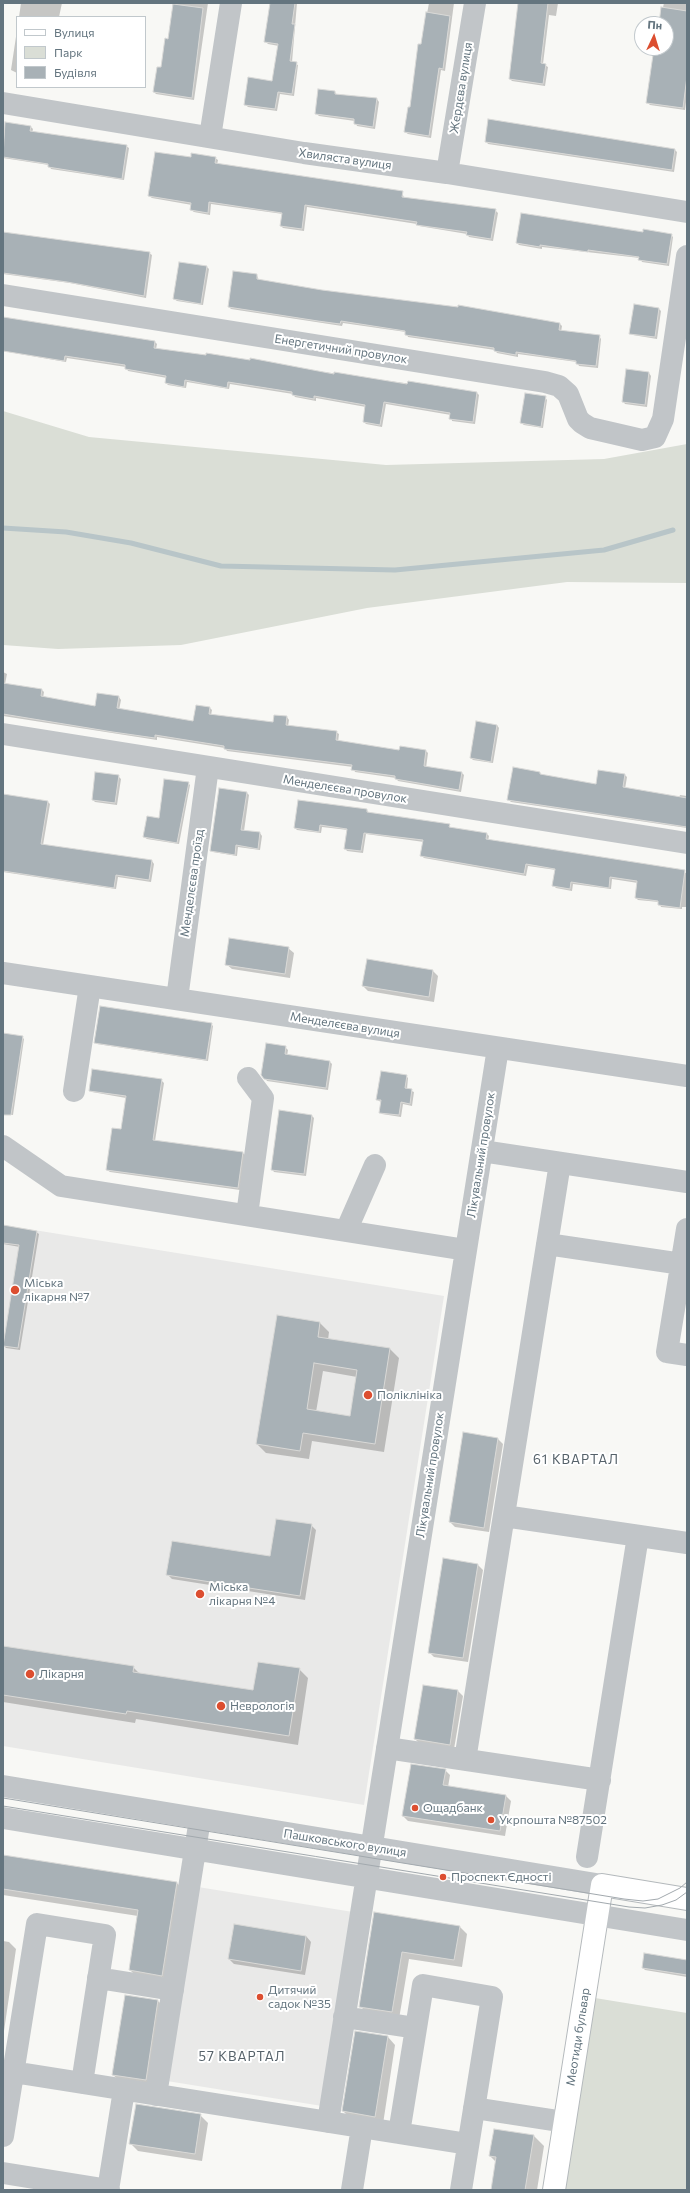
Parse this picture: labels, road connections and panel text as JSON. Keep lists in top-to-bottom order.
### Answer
{
  "streets": {
    "main road": ["Пашковського вулиця", "Меотиди бульвар"],
    "street": [
      "Жердєва вулиця",
      "Хвиляста вулиця",
      "Енергетичний провулок",
      "Менделєєва провулок",
      "Менделєєва проїзд",
      "Менделєєва вулиця",
      "Лікувальний провулок"
    ]
  },
  "crossings": [
    ["Жердєва вулиця", "Хвиляста вулиця"],
    ["Менделєєва провулок", "Менделєєва проїзд"],
    ["Менделєєва проїзд", "Менделєєва вулиця"],
    ["Менделєєва вулиця", "Лікувальний провулок"],
    ["Лікувальний провулок", "Пашковського вулиця"],
    ["Пашковського вулиця", "Меотиди бульвар"]
  ],
  "districts": ["61 КВАРТАЛ", "57 КВАРТАЛ"],
  "places": [
    "Міська лікарня №7",
    "Поліклініка",
    "Міська лікарня №4",
    "Лікарня",
    "Неврологія",
    "Ощадбанк",
    "Укрпошта №87502",
    "Проспект Єдності",
    "Дитячий садок №35"
  ],
  "legend": ["Вулиця", "Парк", "Будівля"],
  "north": "top"
}
